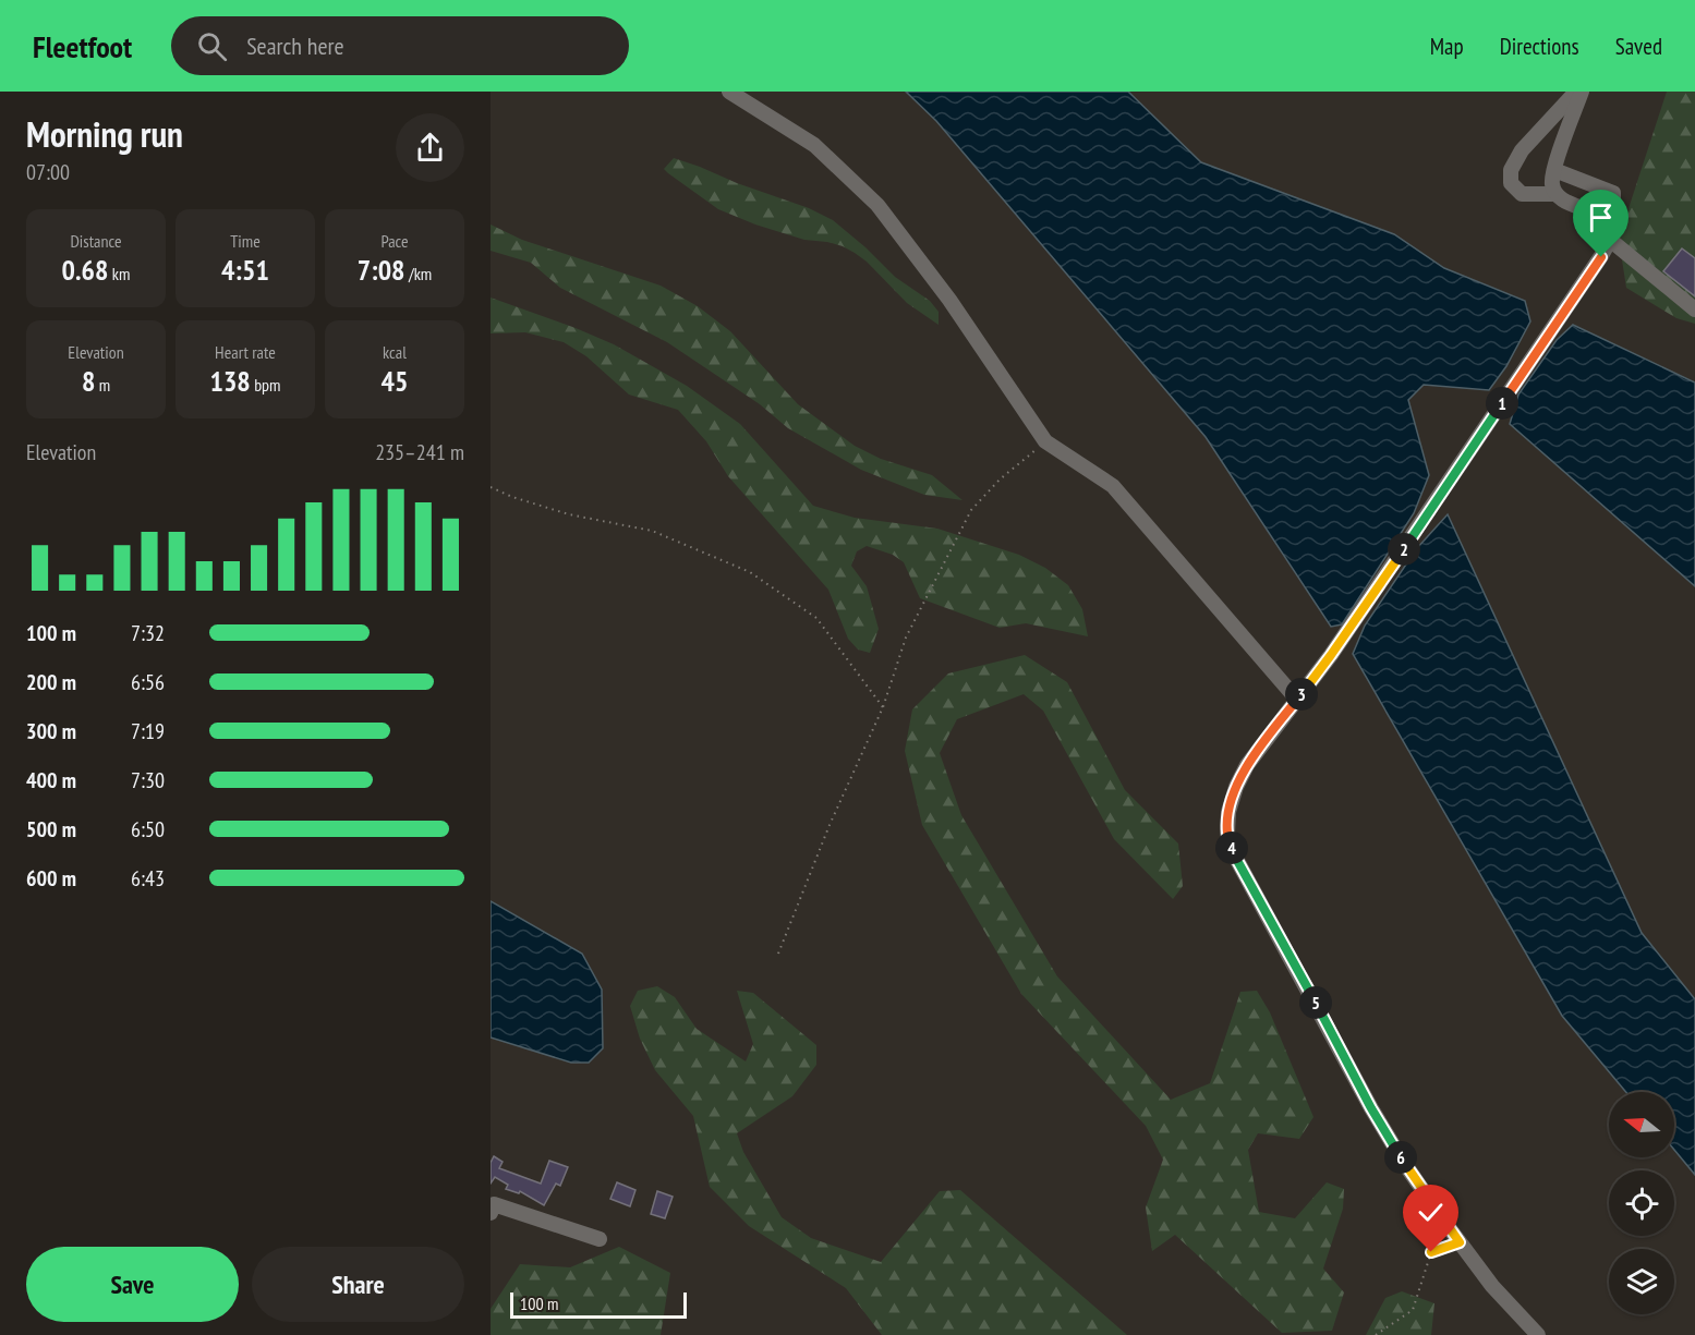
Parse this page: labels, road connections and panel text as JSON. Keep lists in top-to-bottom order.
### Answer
{
  "scale_bar": "100 m",
  "north": "left",
  "page": {
    "header": "Fleetfoot",
    "search": "Search here",
    "nav": ["Map", "Directions", "Saved"],
    "heading": ["Morning run", "07:00"],
    "stats": [
      ["Distance", "0.68 km"],
      ["Time", "4:51"],
      ["Pace", "7:08 /km"],
      ["Elevation", "8 m"],
      ["Heart rate", "138 bpm"],
      ["kcal", "45"]
    ],
    "pins": [
      "1",
      "2",
      "3",
      "4",
      "5",
      "6"
    ],
    "chart": ["Elevation", "235–241 m"],
    "list": [
      {
        "name": "100 m",
        "note": "7:32"
      },
      {
        "name": "200 m",
        "note": "6:56"
      },
      {
        "name": "300 m",
        "note": "7:19"
      },
      {
        "name": "400 m",
        "note": "7:30"
      },
      {
        "name": "500 m",
        "note": "6:50"
      },
      {
        "name": "600 m",
        "note": "6:43"
      }
    ],
    "buttons": ["Save", "Share"],
    "scale": "100 m"
  }
}
